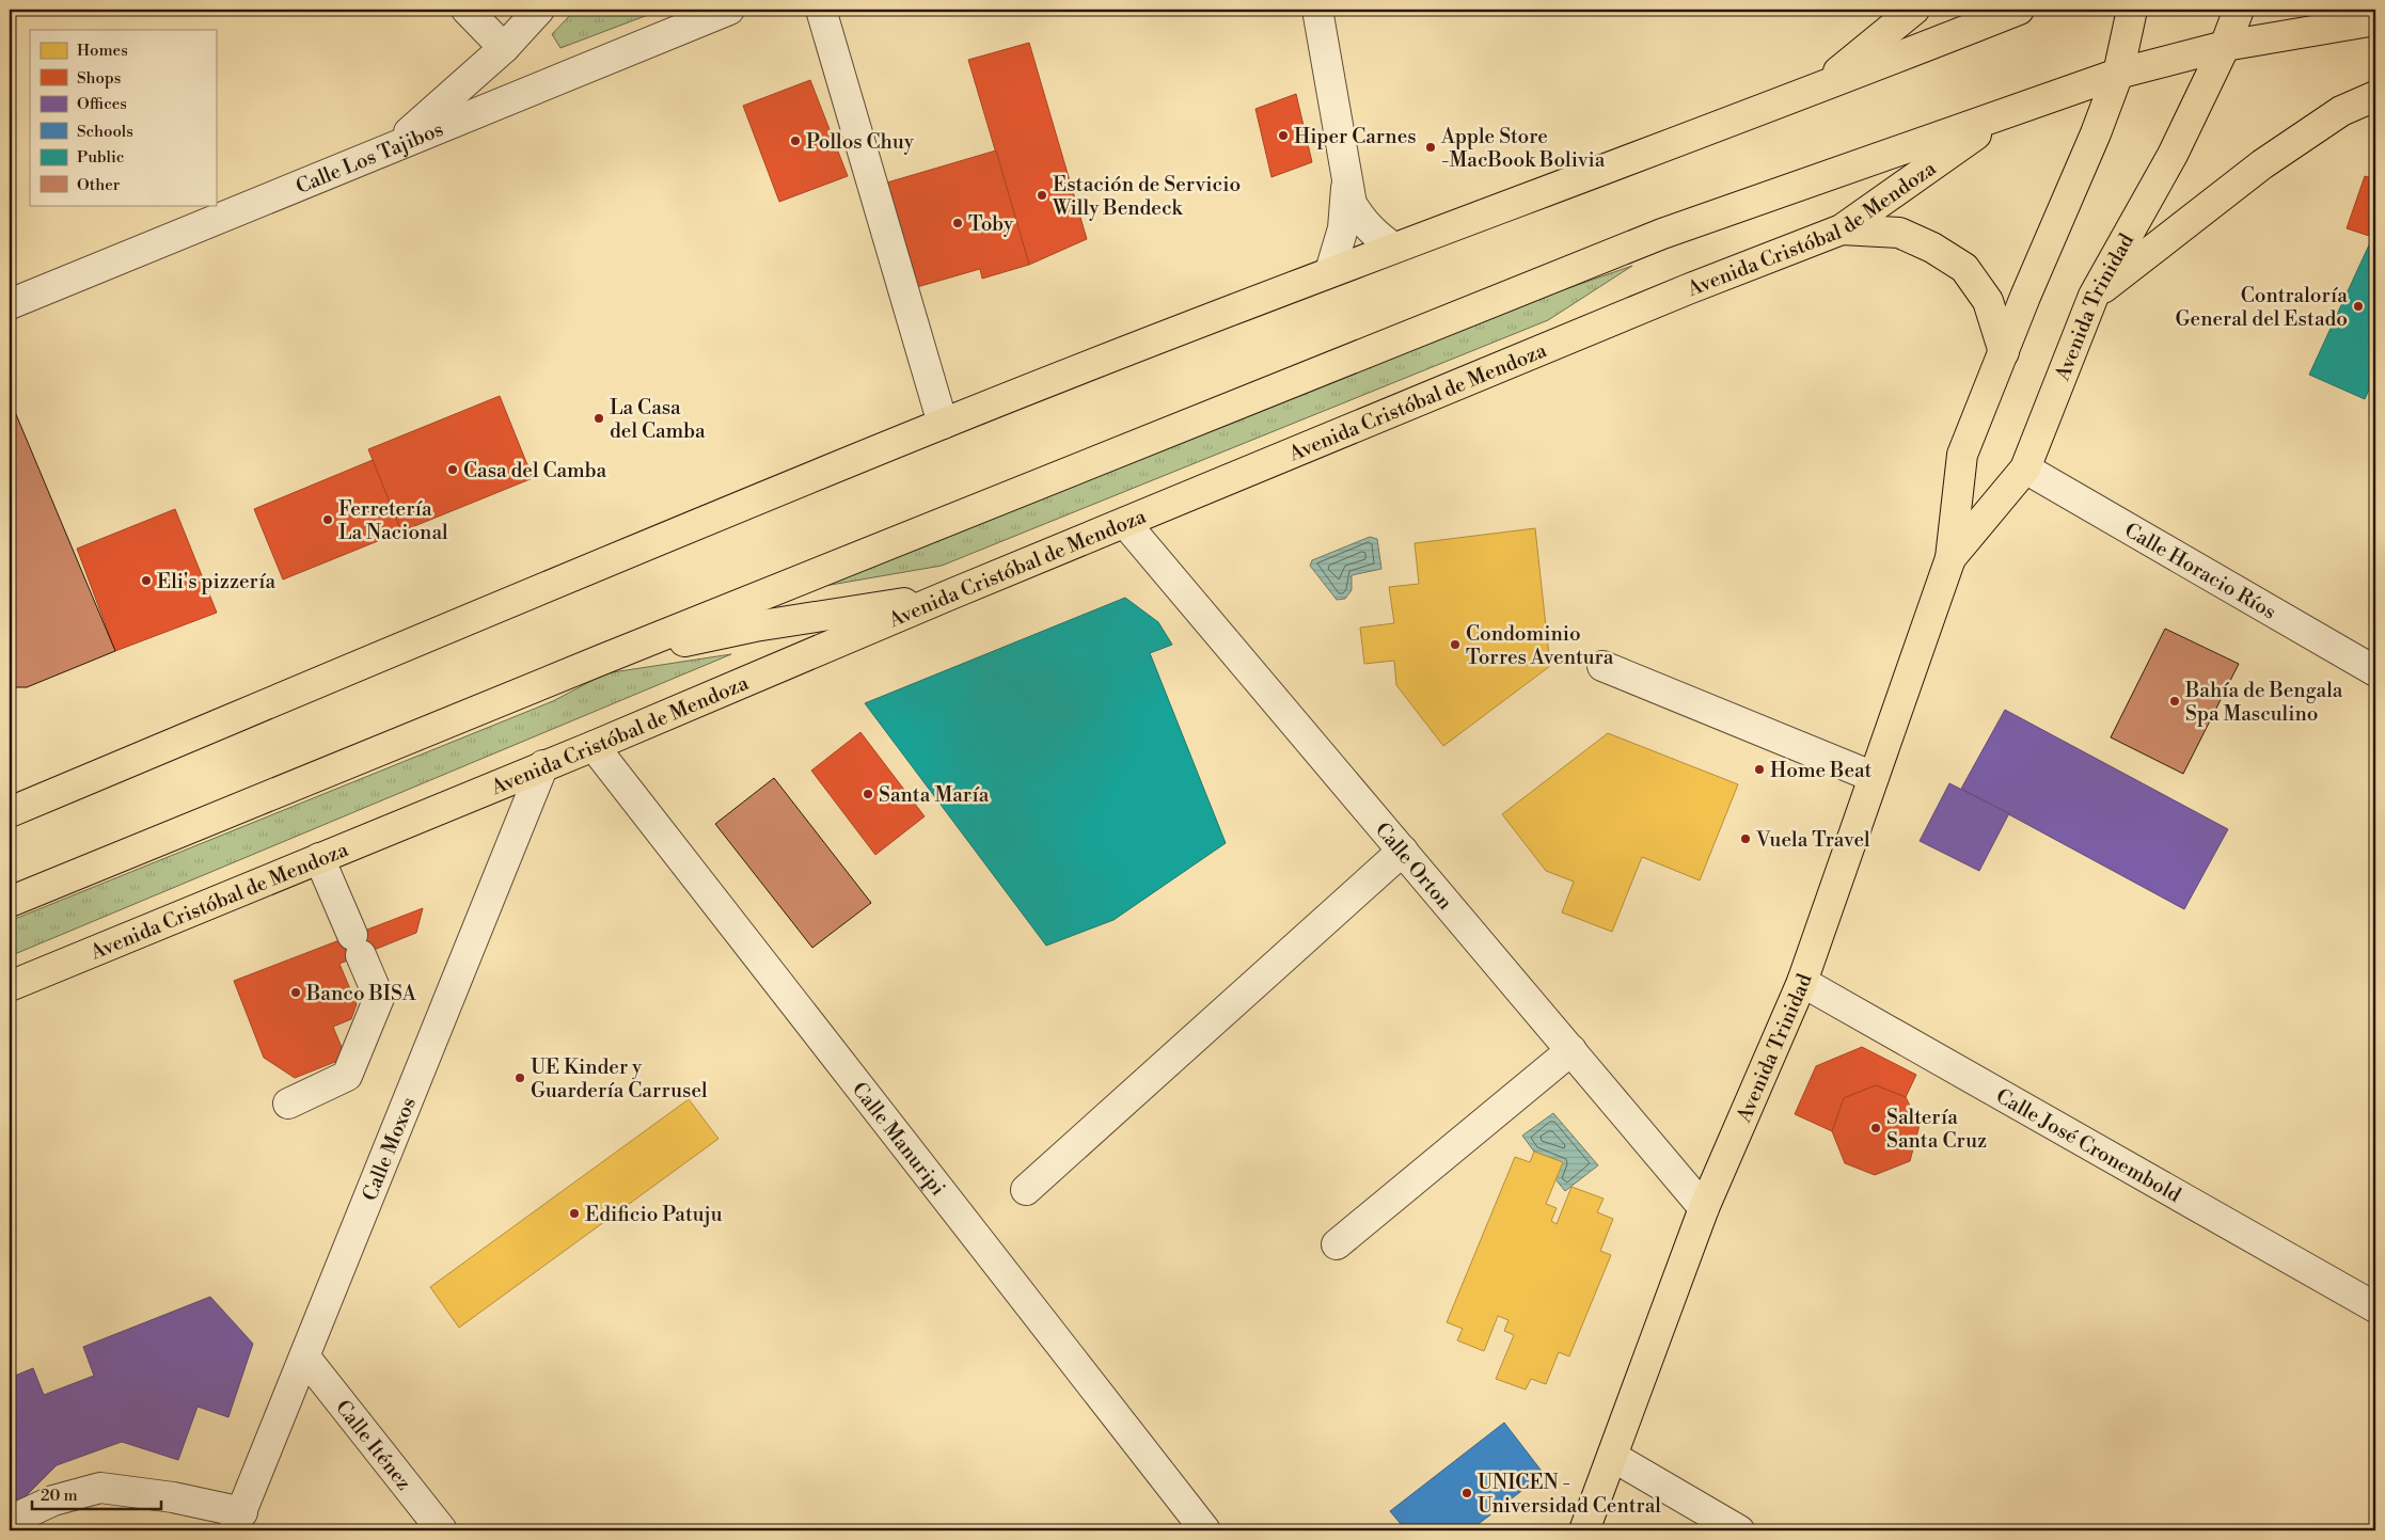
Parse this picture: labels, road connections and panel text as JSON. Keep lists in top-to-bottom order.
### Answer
{
  "streets": {
    "main road": ["Avenida Cristóbal de Mendoza", "Avenida Trinidad"],
    "street": [
      "Calle Los Tajibos",
      "Calle Horacio Ríos",
      "Calle Orton",
      "Calle Manuripi",
      "Calle José Cronembold",
      "Calle Moxos",
      "Calle Iténez"
    ]
  },
  "crossings": [
    ["Avenida Cristóbal de Mendoza", "Avenida Trinidad"],
    ["Avenida Cristóbal de Mendoza", "Calle Orton"],
    ["Avenida Cristóbal de Mendoza", "Calle Manuripi"],
    ["Avenida Cristóbal de Mendoza", "Calle Moxos"],
    ["Avenida Trinidad", "Calle Horacio Ríos"],
    ["Avenida Trinidad", "Calle Orton"],
    ["Avenida Trinidad", "Calle José Cronembold"],
    ["Calle Moxos", "Calle Iténez"]
  ],
  "places": [
    "Hiper Carnes",
    "Pollos Chuy",
    "Apple Store -MacBook Bolivia",
    "Estación de Servicio Willy Bendeck",
    "Toby",
    "Contraloría General del Estado",
    "La Casa del Camba",
    "Casa del Camba",
    "Ferretería La Nacional",
    "Eli's pizzería",
    "Condominio Torres Aventura",
    "Bahía de Bengala Spa Masculino",
    "Home Beat",
    "Santa María",
    "Vuela Travel",
    "Banco BISA",
    "UE Kinder y Guardería Carrusel",
    "Saltería Santa Cruz",
    "Edificio Patuju",
    "UNICEN - Universidad Central"
  ],
  "legend": [
    "Homes",
    "Shops",
    "Offices",
    "Schools",
    "Public",
    "Other"
  ],
  "scale_bar": "20 m"
}
